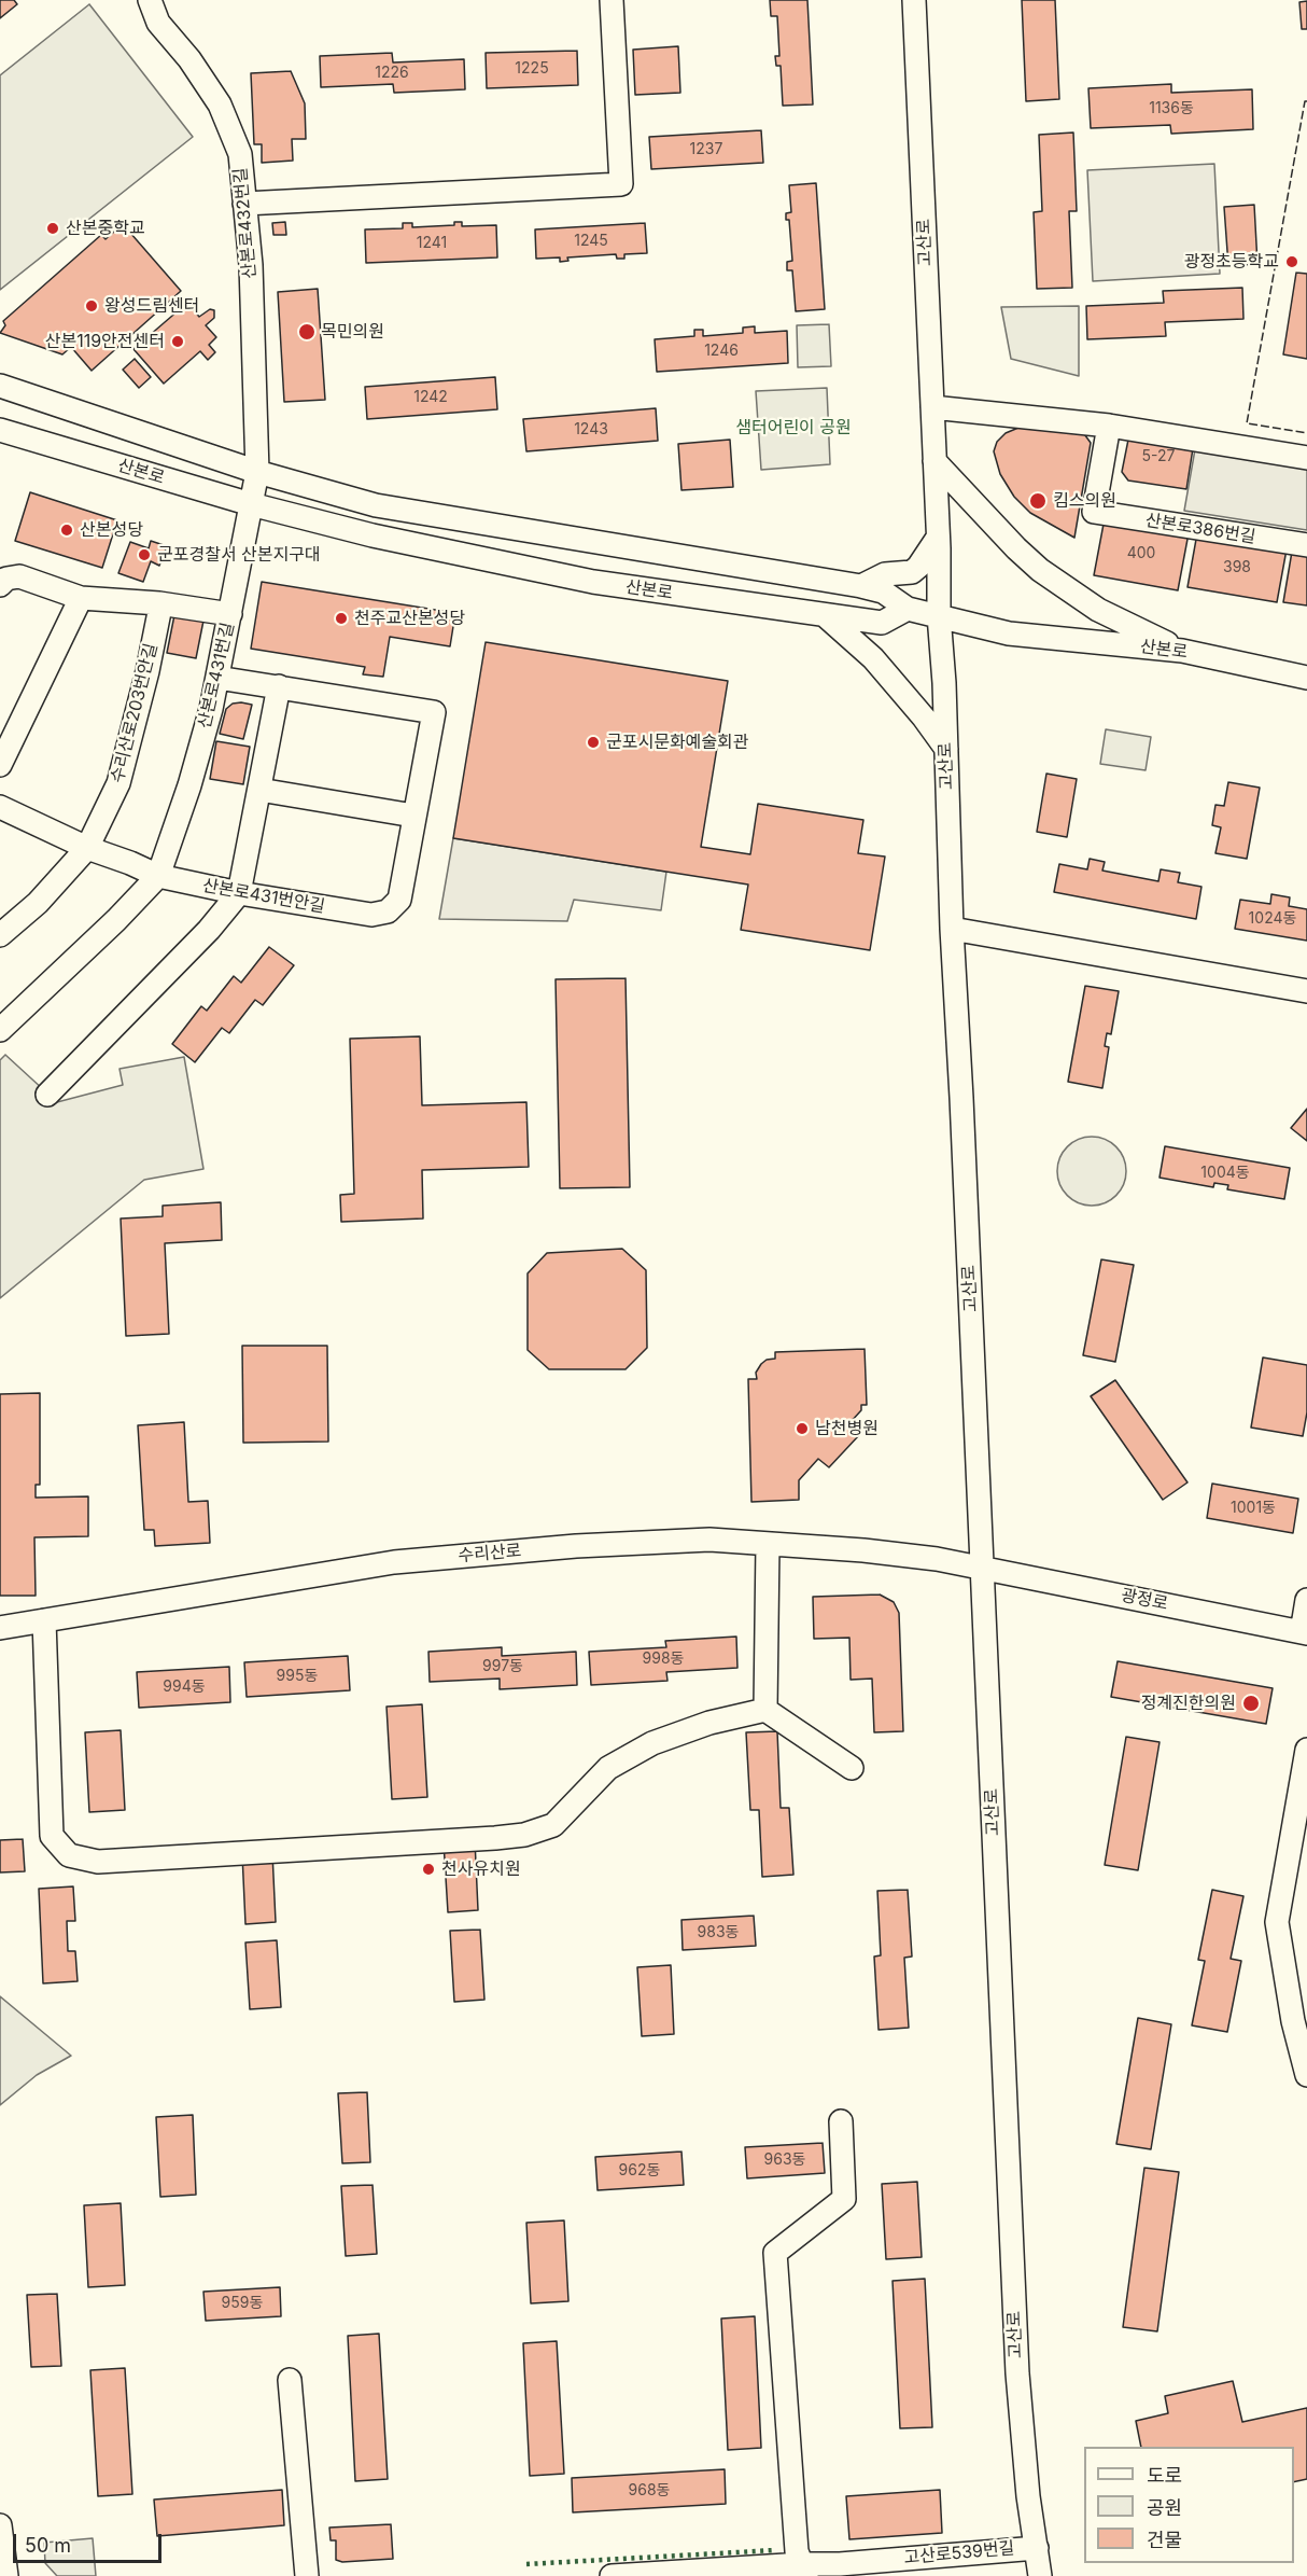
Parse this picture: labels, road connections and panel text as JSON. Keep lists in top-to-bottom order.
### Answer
{
  "streets": {
    "street": [
      "산본로432번길",
      "고산로",
      "산본로",
      "산본로386번길",
      "산본로431번길",
      "수리산로203번안길",
      "산본로431번안길",
      "수리산로",
      "광정로",
      "고산로539번길"
    ]
  },
  "crossings": [
    ["산본로432번길", "산본로431번길"],
    ["고산로", "산본로"],
    ["고산로", "수리산로"],
    ["고산로", "광정로"],
    ["고산로", "고산로539번길"],
    ["산본로", "산본로431번길"],
    ["산본로431번길", "산본로431번안길"],
    ["수리산로", "광정로"]
  ],
  "parks": ["샘터어린이 공원"],
  "places": [
    "산본중학교",
    "광정초등학교",
    "왕성드림센터",
    "목민의원",
    "산본119안전센터",
    "킴스의원",
    "산본성당",
    "군포경찰서 산본지구대",
    "천주교산본성당",
    "군포시문화예술회관",
    "남천병원",
    "정계진한의원",
    "천사유치원"
  ],
  "house_numbers": [
    "1225",
    "1226",
    "1136동",
    "1237",
    "1245",
    "1241",
    "1246",
    "1242",
    "1243",
    "5-27",
    "400",
    "398",
    "1024동",
    "1004동",
    "1001동",
    "998동",
    "997동",
    "995동",
    "994동",
    "983동",
    "963동",
    "962동",
    "959동",
    "968동"
  ],
  "legend": ["도로", "공원", "건물"],
  "scale_bar": "50 m"
}
